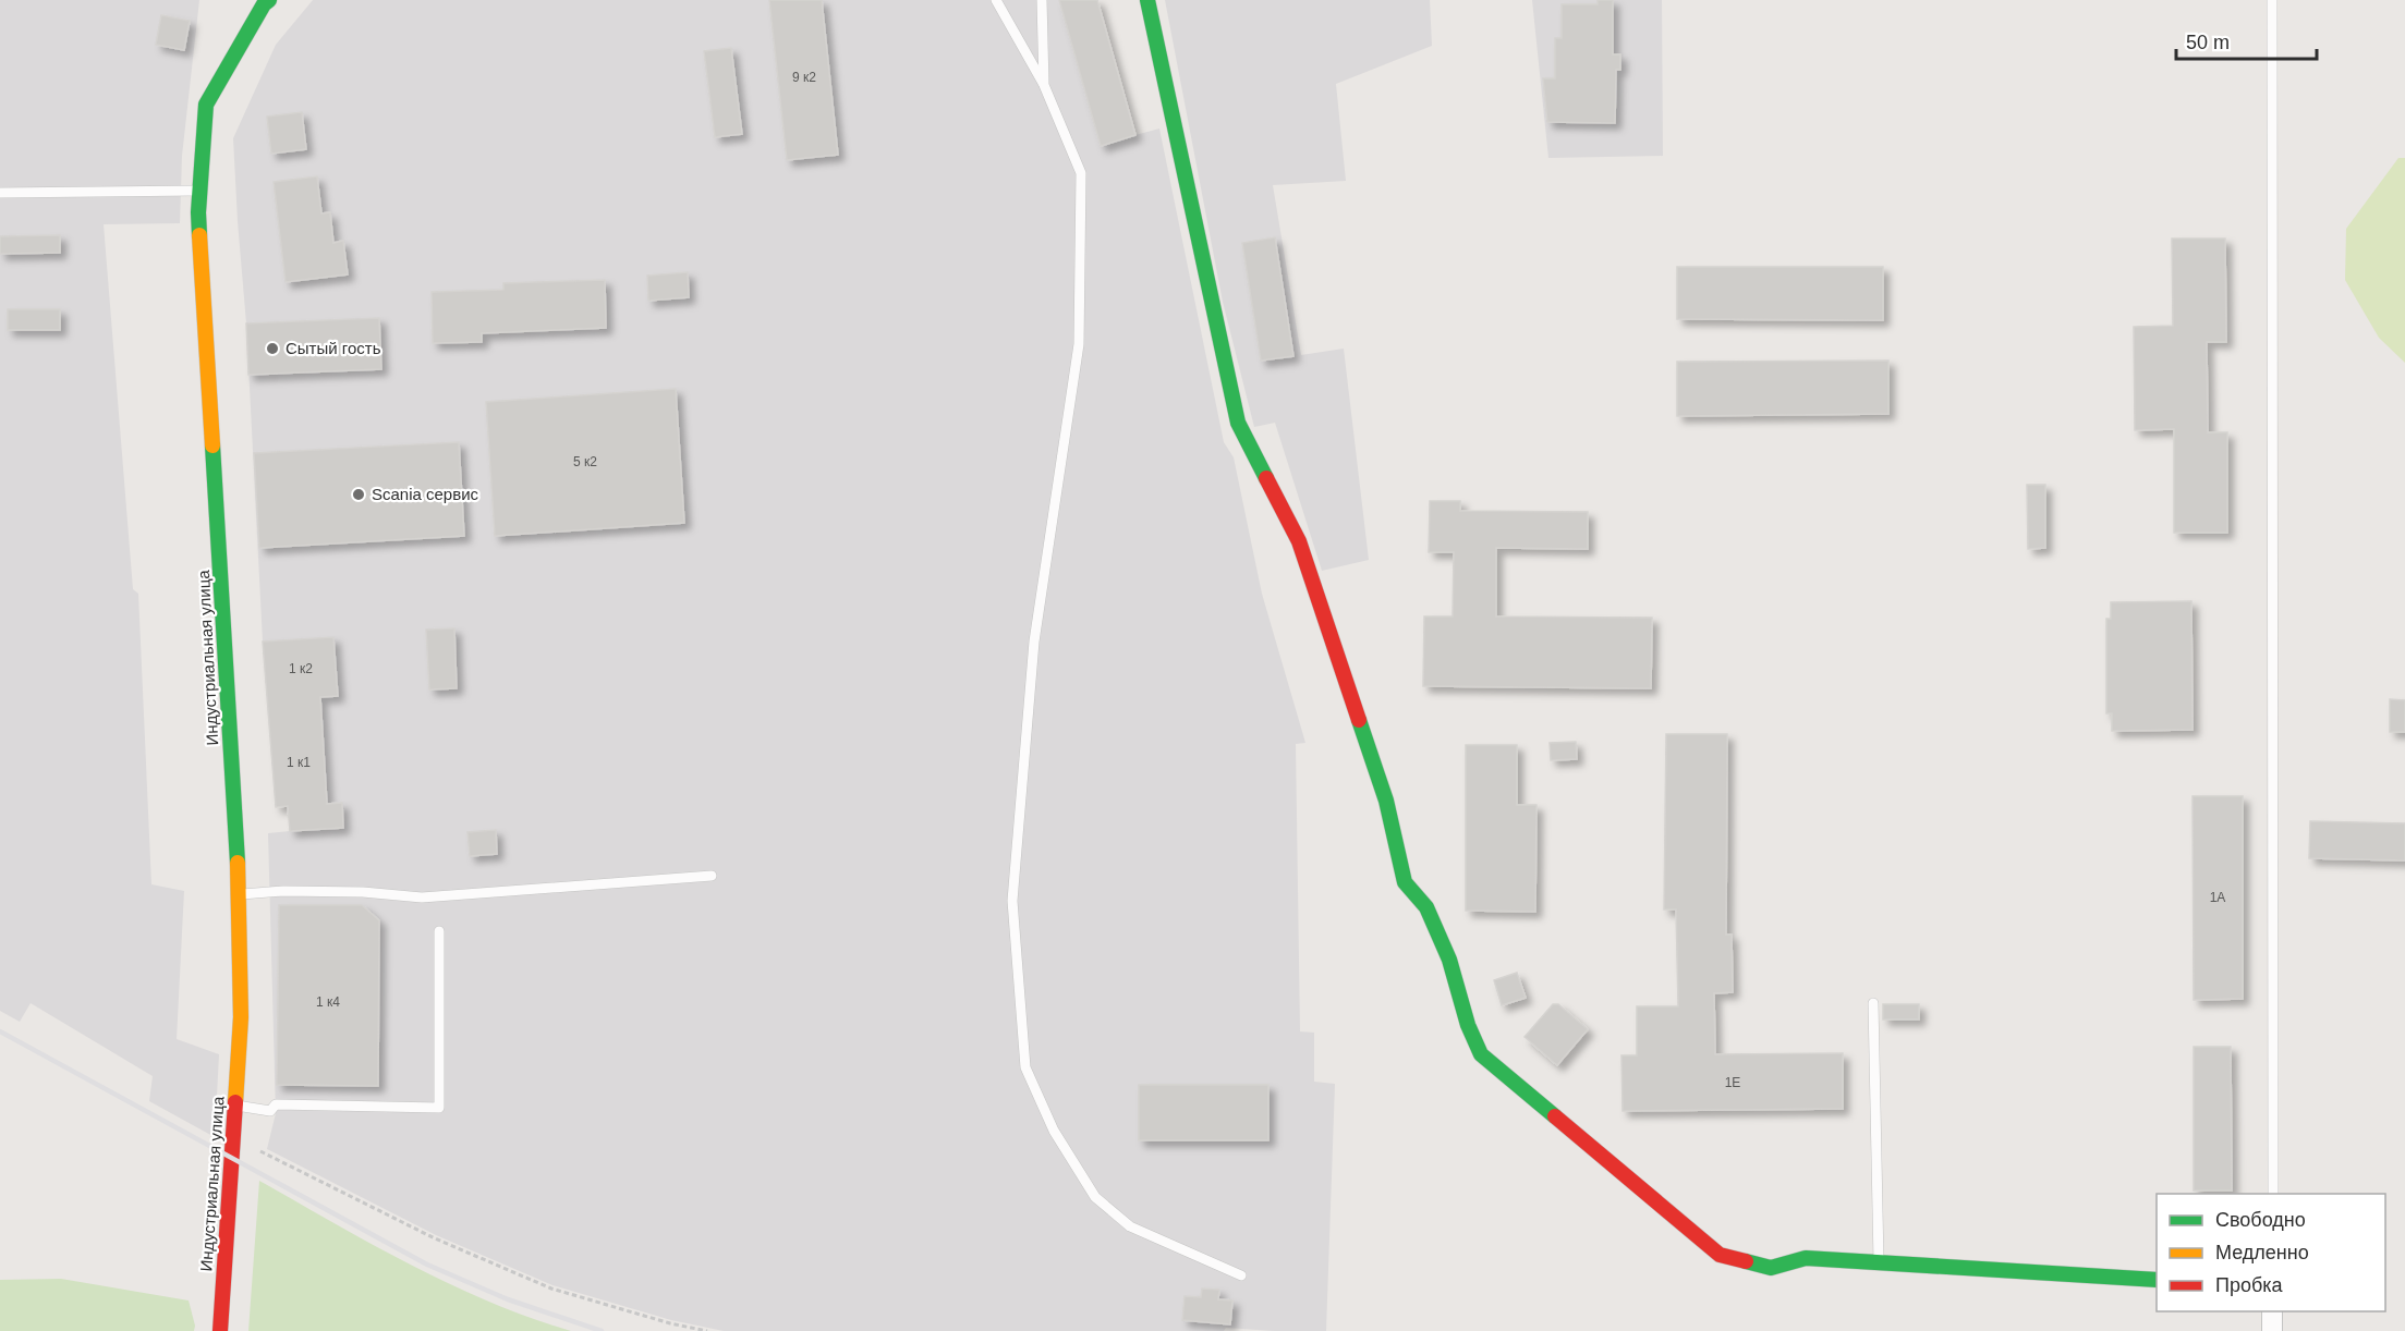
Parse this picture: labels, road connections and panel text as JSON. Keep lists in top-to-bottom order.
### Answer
{
  "streets": {
    "street": ["Индустриальная улица"]
  },
  "places": ["Сытый гость", "Scania сервис"],
  "house_numbers": [
    "9 к2",
    "5 к2",
    "1 к2",
    "1 к1",
    "1А",
    "1 к4",
    "1Е"
  ],
  "legend": ["Свободно", "Медленно", "Пробка"],
  "scale_bar": "50 m"
}
